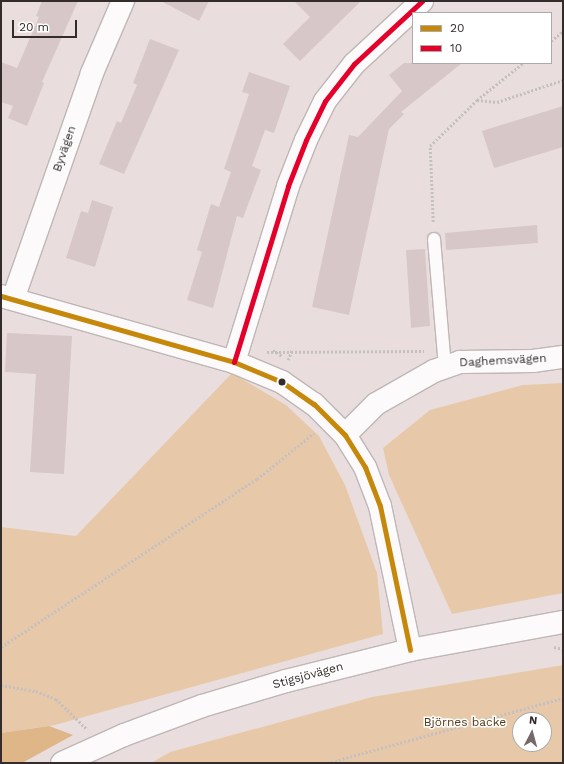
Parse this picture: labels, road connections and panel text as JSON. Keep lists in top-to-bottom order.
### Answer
{
  "streets": {
    "street": ["Byvägen", "Daghemsvägen", "Stigsjövägen"]
  },
  "parks": ["Björnes backe"],
  "lines": ["transit line 10", "transit line 20"],
  "legend": ["20", "10"],
  "scale_bar": "20 m",
  "north": "top"
}
